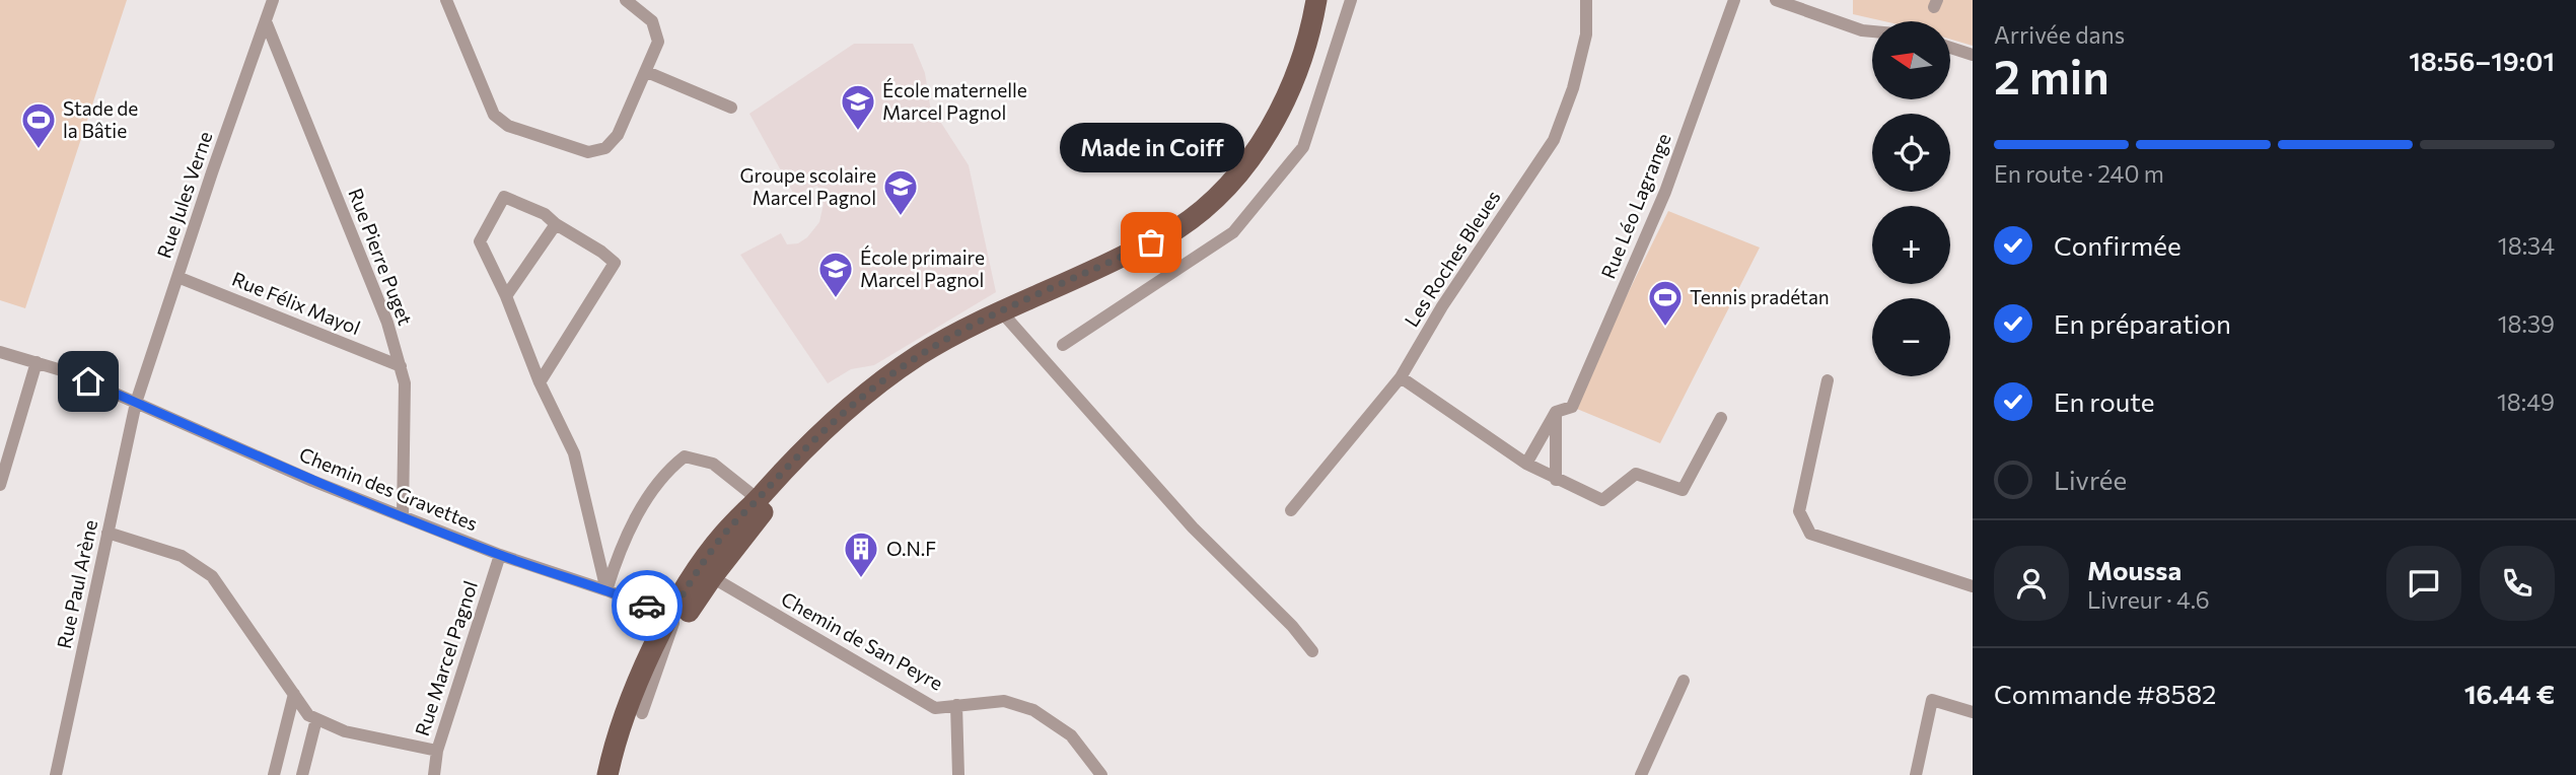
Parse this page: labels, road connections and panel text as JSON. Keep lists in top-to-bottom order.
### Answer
{
  "streets": {
    "street": [
      "Rue Jules Verne",
      "Rue Léo Lagrange",
      "Rue Pierre Puget",
      "Les Roches Bleues",
      "Rue Félix Mayol",
      "Chemin des Gravettes",
      "Rue Paul Arène",
      "Chemin de San Peyre",
      "Rue Marcel Pagnol"
    ]
  },
  "crossings": [
    ["Rue Jules Verne", "Rue Pierre Puget"],
    ["Rue Jules Verne", "Rue Félix Mayol"],
    ["Rue Jules Verne", "Chemin des Gravettes"],
    ["Rue Jules Verne", "Rue Paul Arène"],
    ["Rue Pierre Puget", "Rue Félix Mayol"],
    ["Rue Pierre Puget", "Chemin des Gravettes"],
    ["Chemin des Gravettes", "Rue Paul Arène"],
    ["Chemin des Gravettes", "Rue Marcel Pagnol"]
  ],
  "places": {
    "school or university": ["École maternelle Marcel Pagnol", "Groupe scolaire Marcel Pagnol", "École primaire Marcel Pagnol"],
    "sports": ["Stade de la Bâtie", "Tennis pradétan"],
    "other": ["Made in Coiff"],
    "building": ["O.N.F"]
  },
  "north": "left",
  "page": {
    "heading": ["2 min", "Arrivée dans", "18:56–19:01"],
    "panel": [
      "Moussa",
      "Livreur · 4.6",
      "Commande #8582",
      "16.44 €"
    ],
    "map_buttons": ["+", "−"],
    "bar": "En route · 240 m",
    "bubble": "Made in Coiff",
    "list": [
      ["Confirmée", "18:34"],
      ["En préparation", "18:39"],
      ["En route", "18:49"],
      "Livrée"
    ]
  }
}
